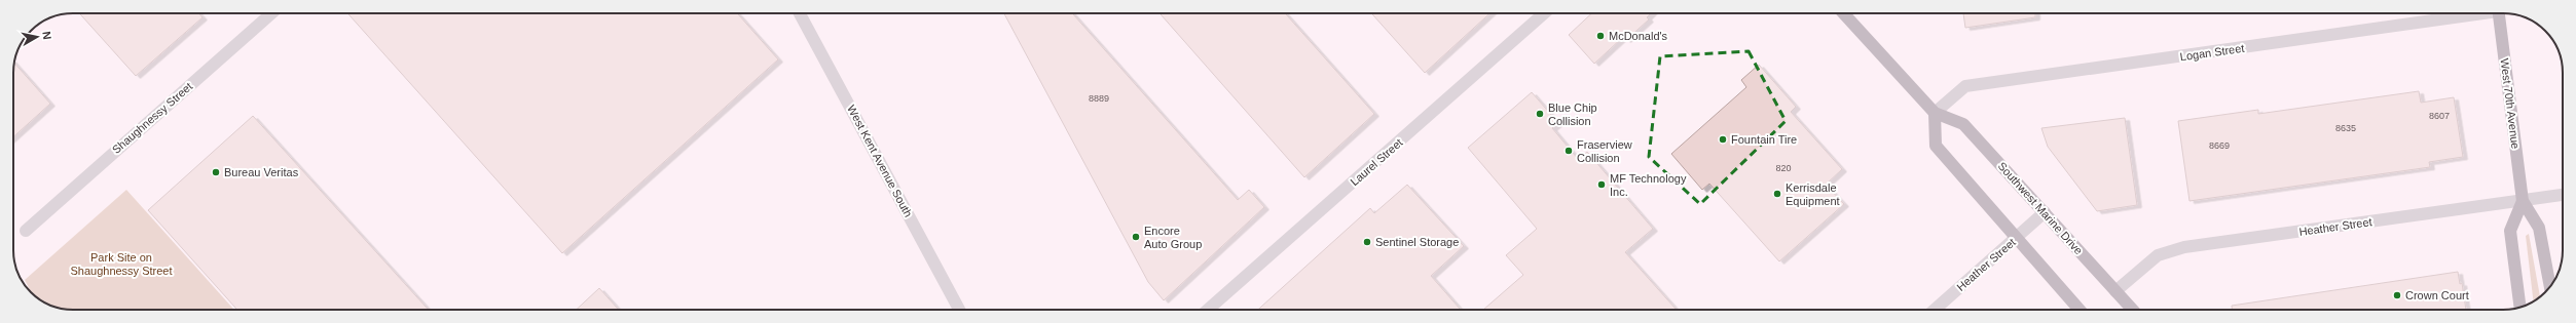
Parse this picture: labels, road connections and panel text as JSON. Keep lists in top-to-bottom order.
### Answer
{
  "streets": {
    "main road": ["West 70th Avenue", "Southwest Marine Drive"],
    "street": [
      "Logan Street",
      "Shaughnessy Street",
      "West Kent Avenue South",
      "Laurel Street",
      "Heather Street"
    ]
  },
  "crossings": [
    ["Logan Street", "Southwest Marine Drive"],
    ["West 70th Avenue", "Heather Street"],
    ["Southwest Marine Drive", "Heather Street"]
  ],
  "parks": ["Park Site on Shaughnessy Street"],
  "places": [
    "McDonald's",
    "Blue Chip Collision",
    "Fountain Tire",
    "Fraserview Collision",
    "Bureau Veritas",
    "MF Technology Inc.",
    "Kerrisdale Equipment",
    "Encore Auto Group",
    "Sentinel Storage",
    "Crown Court"
  ],
  "house_numbers": [
    "8889",
    "8607",
    "8635",
    "8669",
    "820"
  ],
  "north": "right"
}
